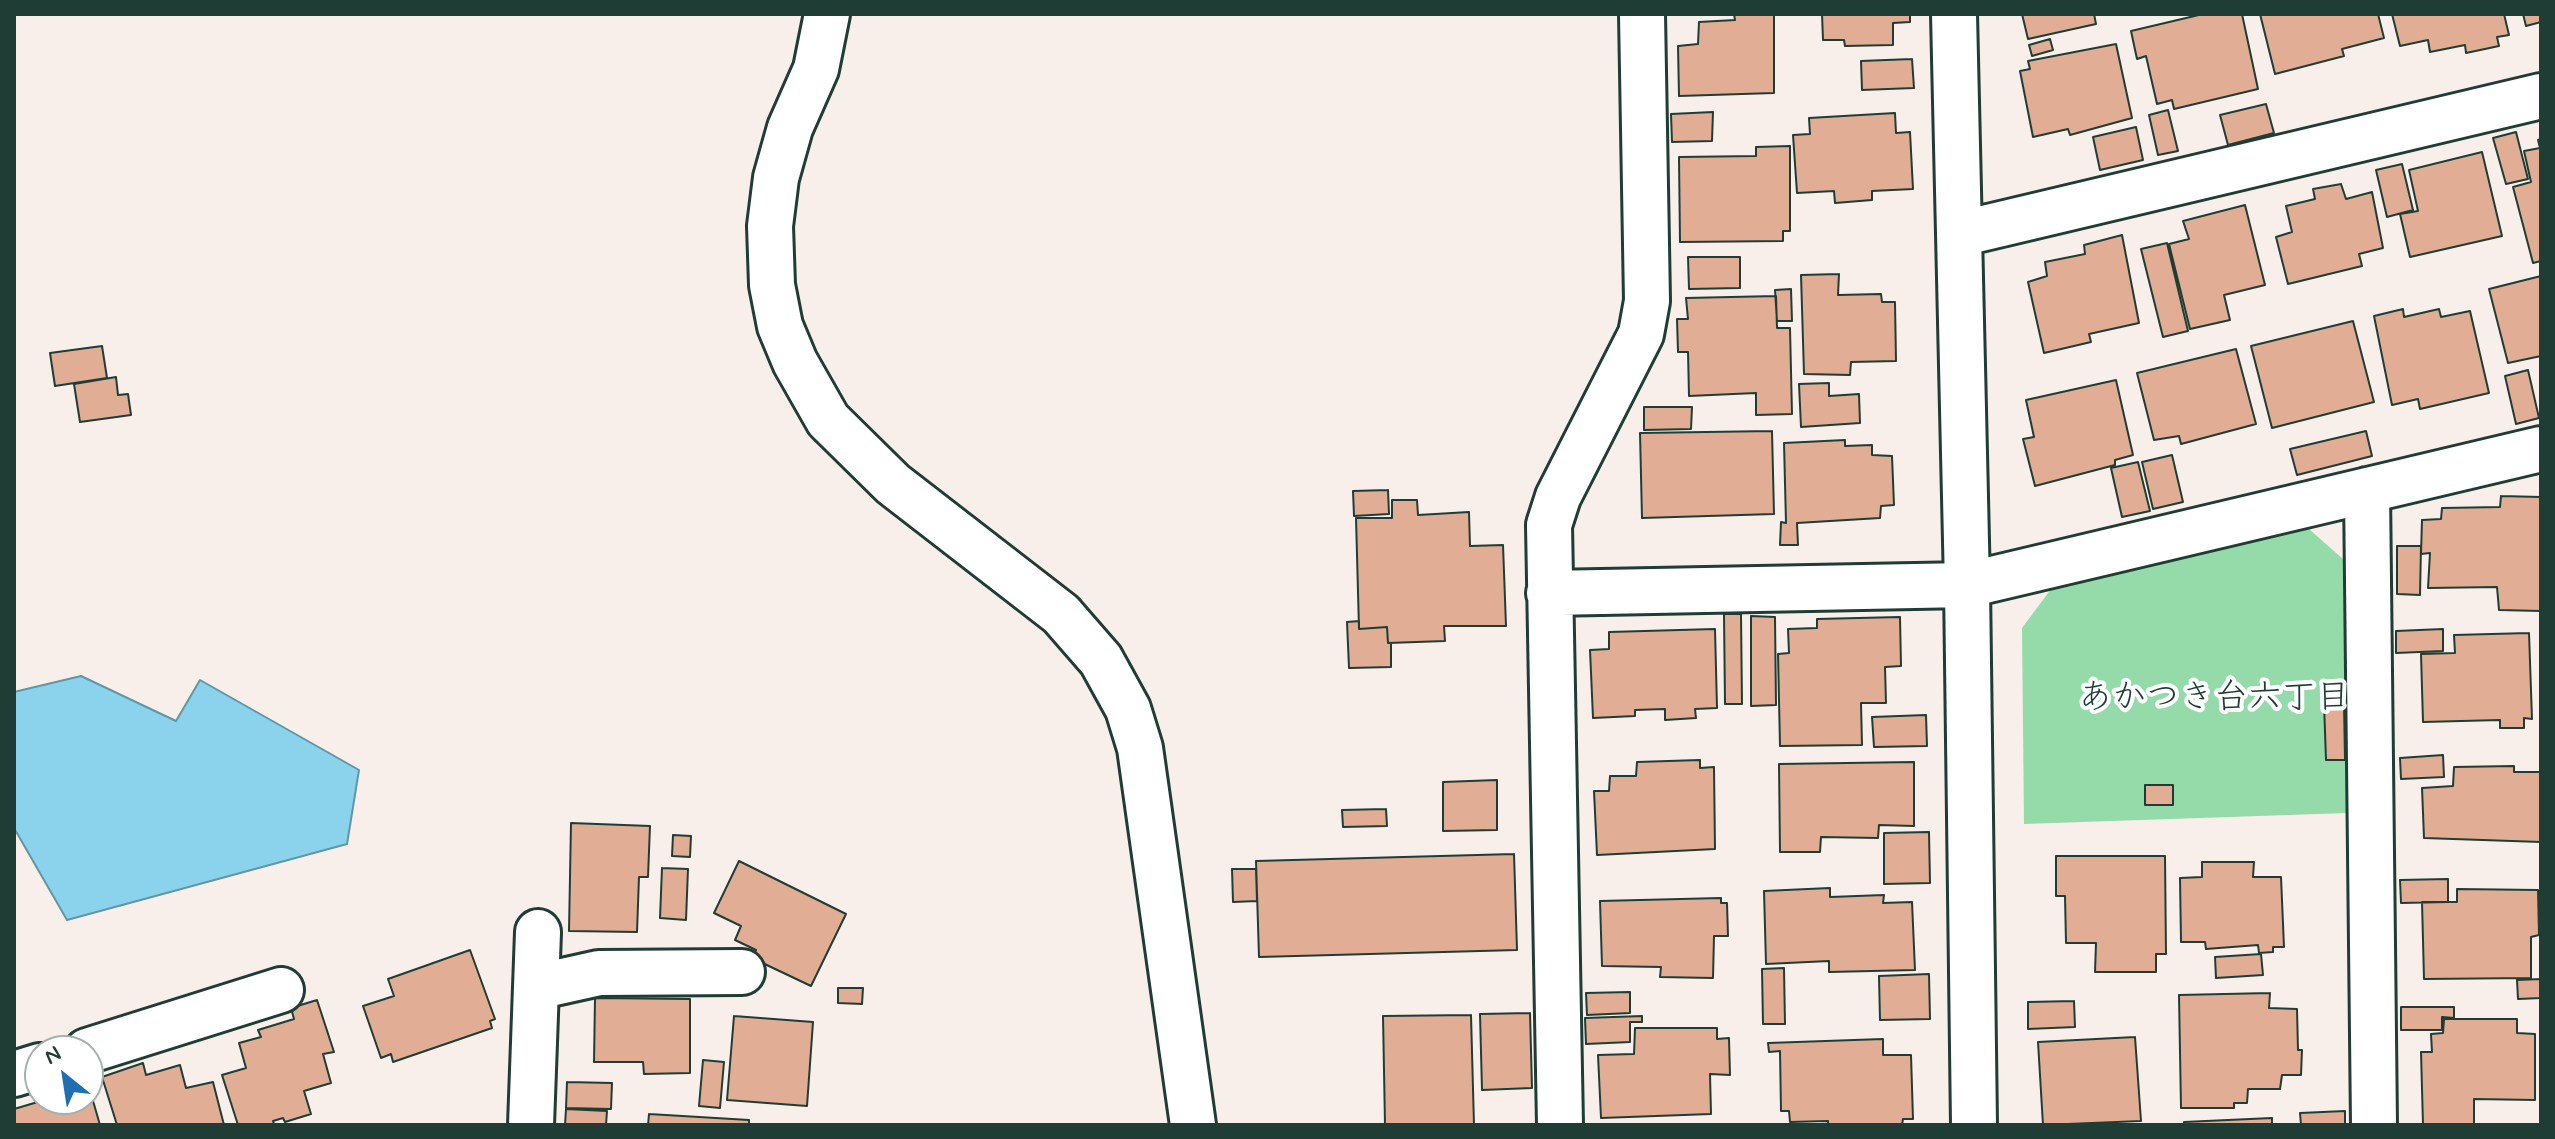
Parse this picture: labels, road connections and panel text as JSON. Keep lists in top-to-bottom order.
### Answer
{
  "districts": ["あかつき台六丁目"],
  "north": "top left"
}
